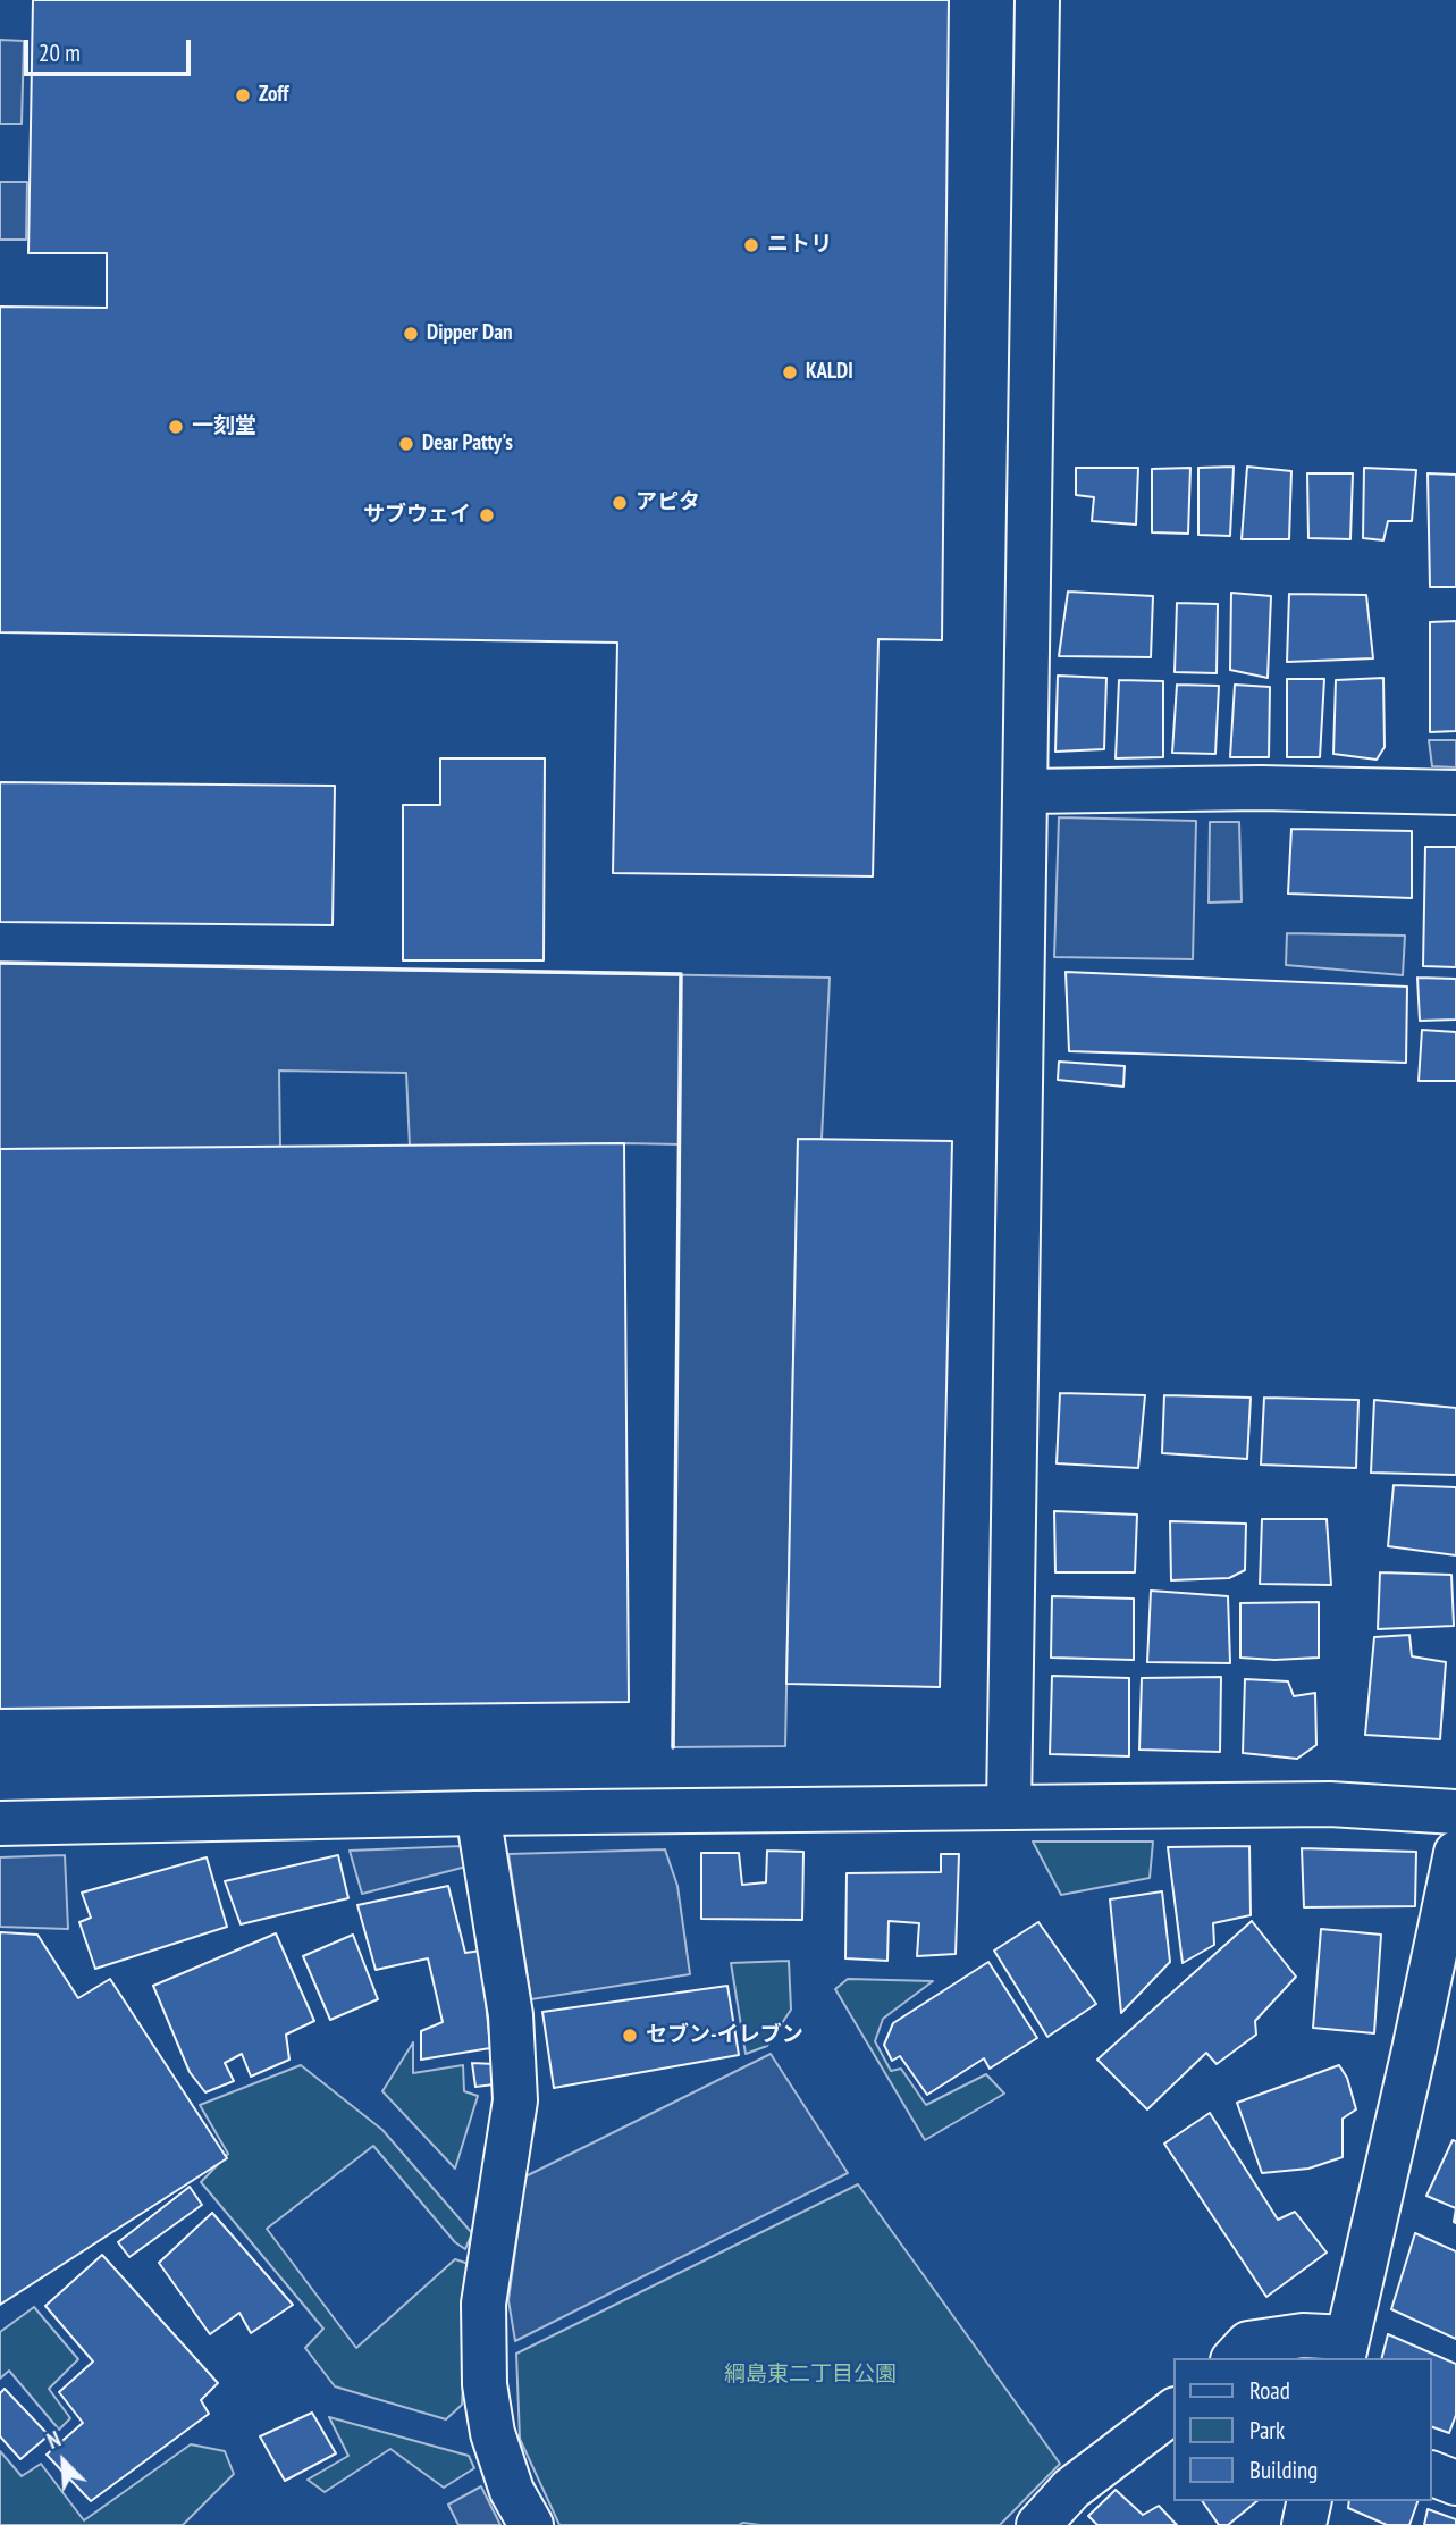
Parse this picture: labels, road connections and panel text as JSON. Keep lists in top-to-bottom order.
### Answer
{
  "parks": ["綱島東二丁目公園"],
  "places": [
    "Zoff",
    "ニトリ",
    "Dipper Dan",
    "KALDI",
    "一刻堂",
    "Dear Patty's",
    "アピタ",
    "サブウェイ",
    "セブン-イレブン"
  ],
  "legend": ["Road", "Park", "Building"],
  "scale_bar": "20 m",
  "north": "top left"
}
